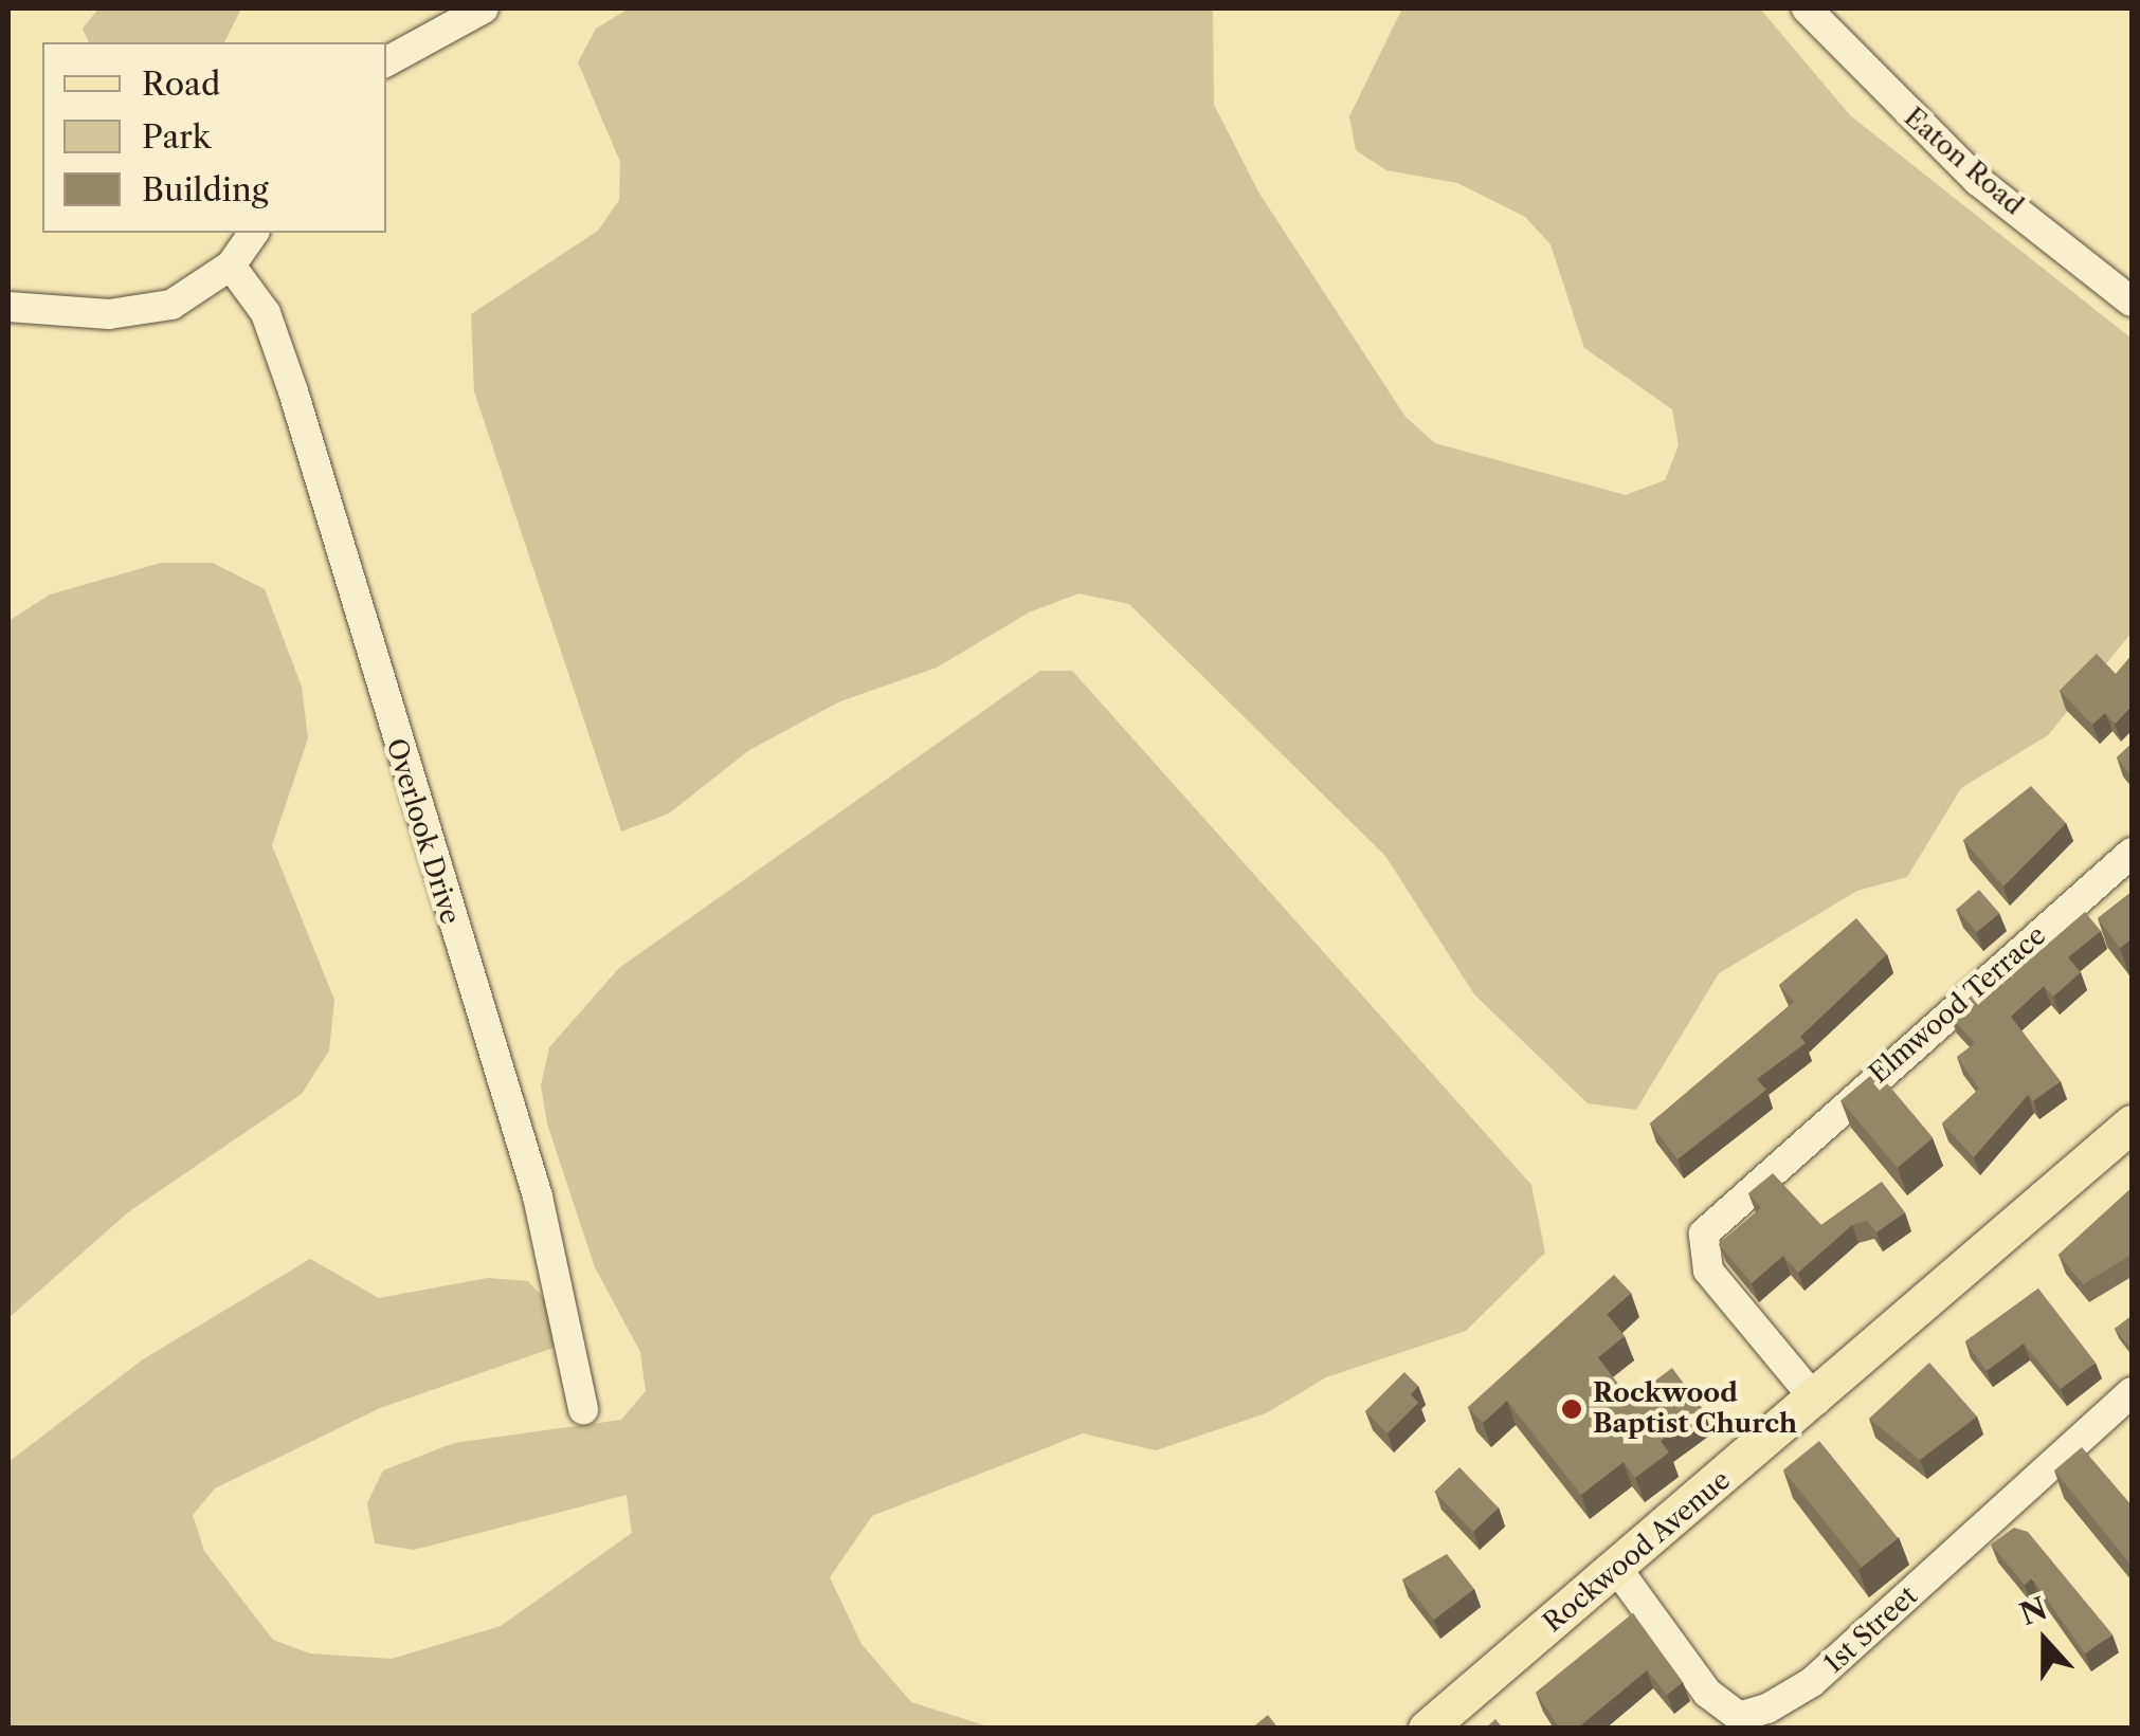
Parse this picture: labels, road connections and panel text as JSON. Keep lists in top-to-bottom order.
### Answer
{
  "streets": {
    "main road": ["Rockwood Avenue"],
    "street": [
      "Eaton Road",
      "Overlook Drive",
      "Elmwood Terrace",
      "1st Street"
    ]
  },
  "crossings": [
    ["Elmwood Terrace", "Rockwood Avenue"],
    ["Rockwood Avenue", "1st Street"]
  ],
  "places": ["Rockwood Baptist Church"],
  "legend": ["Road", "Park", "Building"],
  "north": "top"
}
